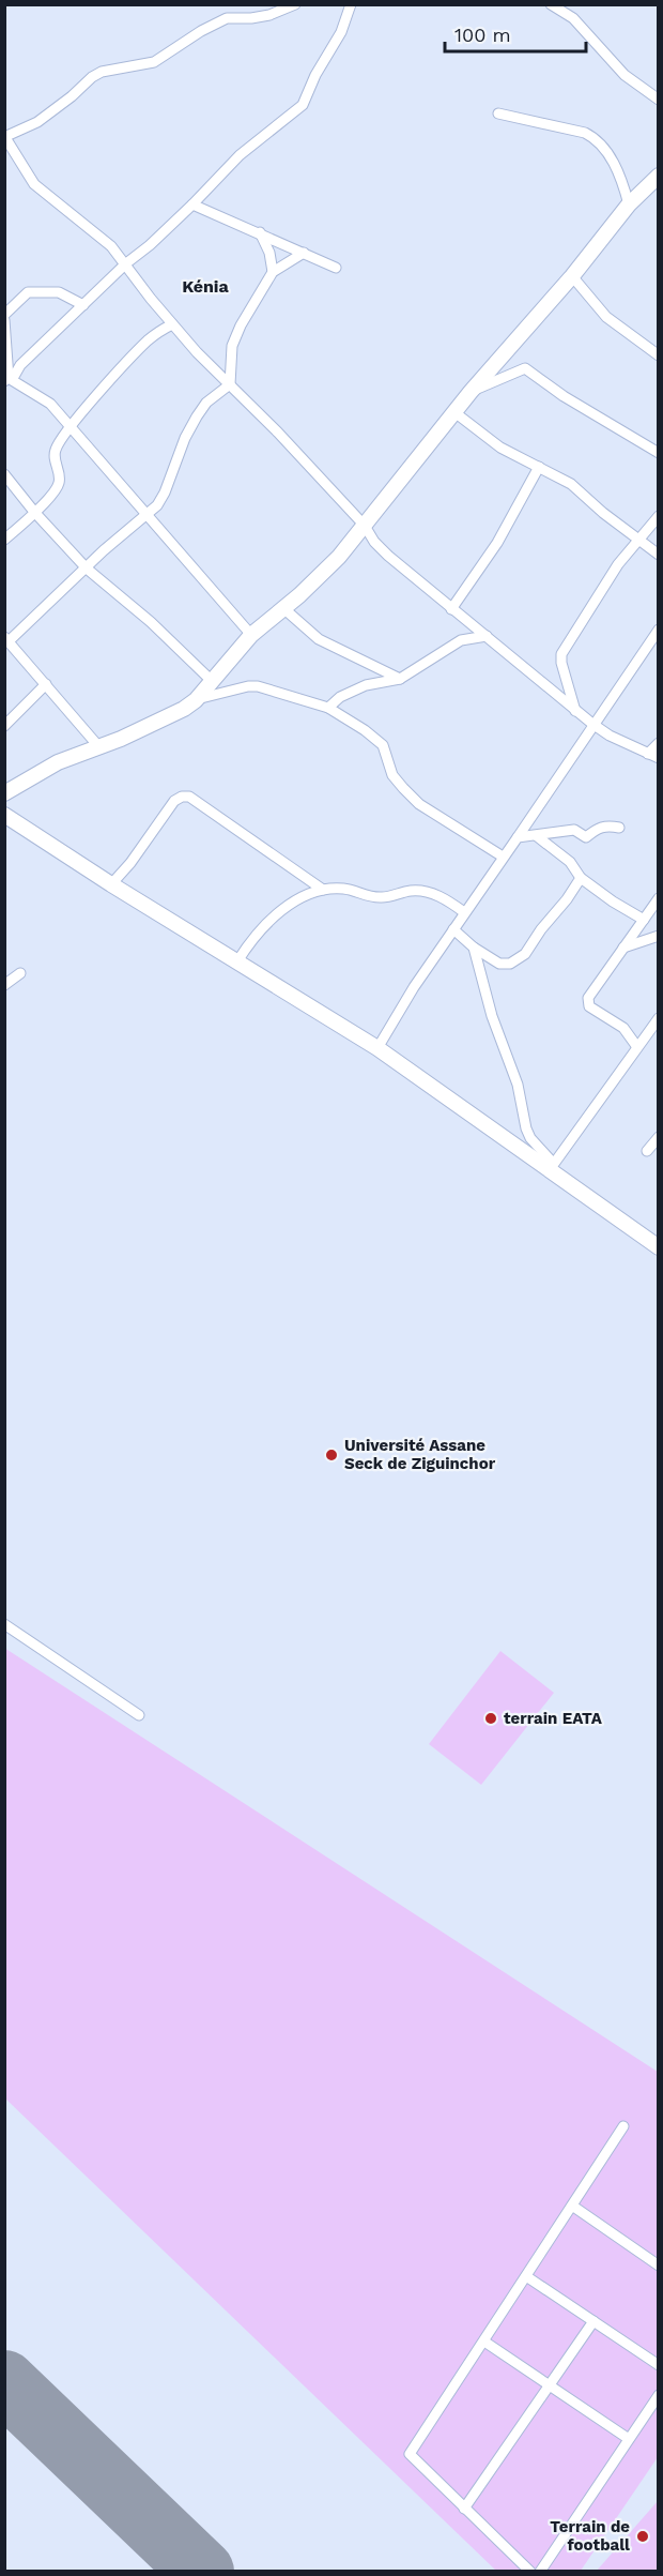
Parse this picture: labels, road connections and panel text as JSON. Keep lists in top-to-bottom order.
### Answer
{
  "districts": ["Kénia"],
  "places": ["Université Assane Seck de Ziguinchor", "terrain EATA", "Terrain de football"],
  "scale_bar": "100 m"
}
